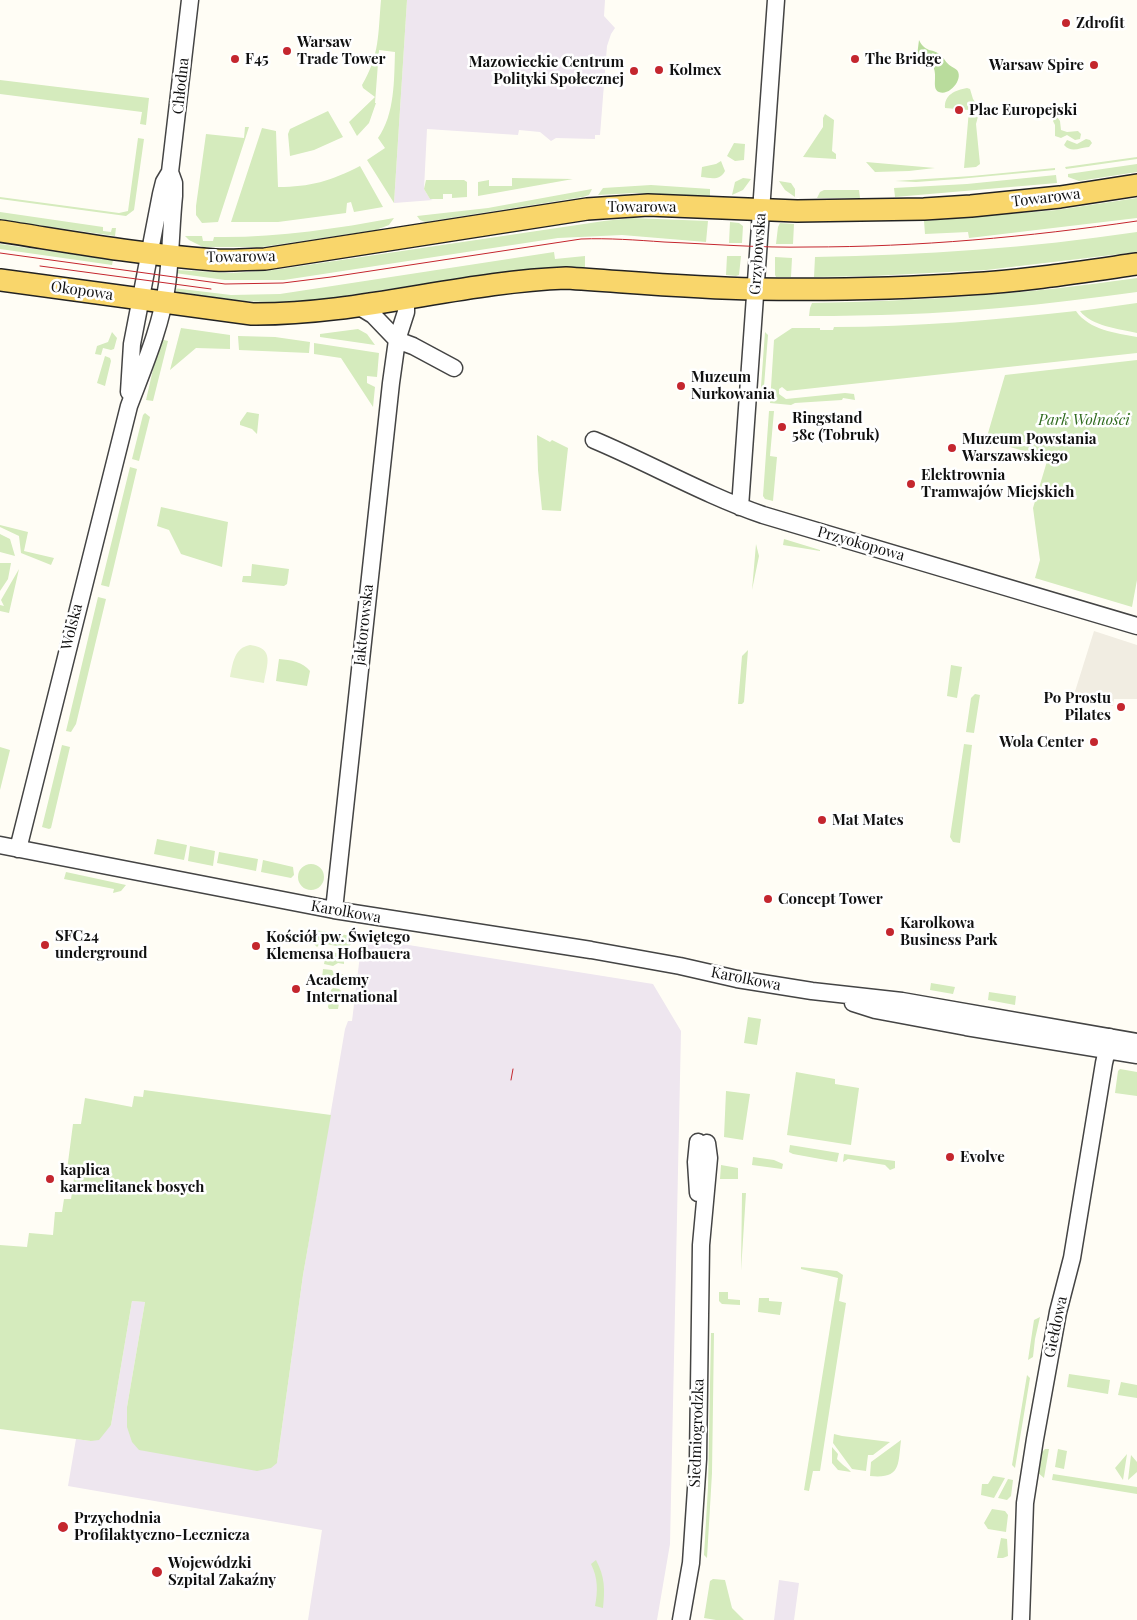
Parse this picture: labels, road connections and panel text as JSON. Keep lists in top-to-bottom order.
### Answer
{
  "streets": {
    "main road": ["Towarowa", "Okopowa"],
    "street": [
      "Chłodna",
      "Grzybowska",
      "Przyokopowa",
      "Jaktorowska",
      "Wolska",
      "Karolkowa",
      "Giełdowa",
      "Siedmiogrodzka"
    ]
  },
  "crossings": [
    ["Chłodna", "Towarowa"],
    ["Chłodna", "Wolska"],
    ["Towarowa", "Grzybowska"],
    ["Grzybowska", "Przyokopowa"],
    ["Okopowa", "Wolska"],
    ["Jaktorowska", "Karolkowa"],
    ["Wolska", "Karolkowa"],
    ["Karolkowa", "Giełdowa"]
  ],
  "parks": ["Park Wolności"],
  "places": [
    "Zdrofit",
    "Warsaw Trade Tower",
    "F45",
    "The Bridge",
    "Warsaw Spire",
    "Kolmex",
    "Mazowieckie Centrum Polityki Społecznej",
    "Plac Europejski",
    "Muzeum Nurkowania",
    "Ringstand 58c (Tobruk)",
    "Muzeum Powstania Warszawskiego",
    "Elektrownia Tramwajów Miejskich",
    "Po Prostu Pilates",
    "Wola Center",
    "Mat Mates",
    "Concept Tower",
    "Karolkowa Business Park",
    "SFC24 underground",
    "Kościół pw. Świętego Klemensa Hofbauera",
    "Academy International",
    "Evolve",
    "kaplica karmelitanek bosych",
    "Przychodnia Profilaktyczno-Lecznicza",
    "Wojewódzki Szpital Zakaźny"
  ]
}
